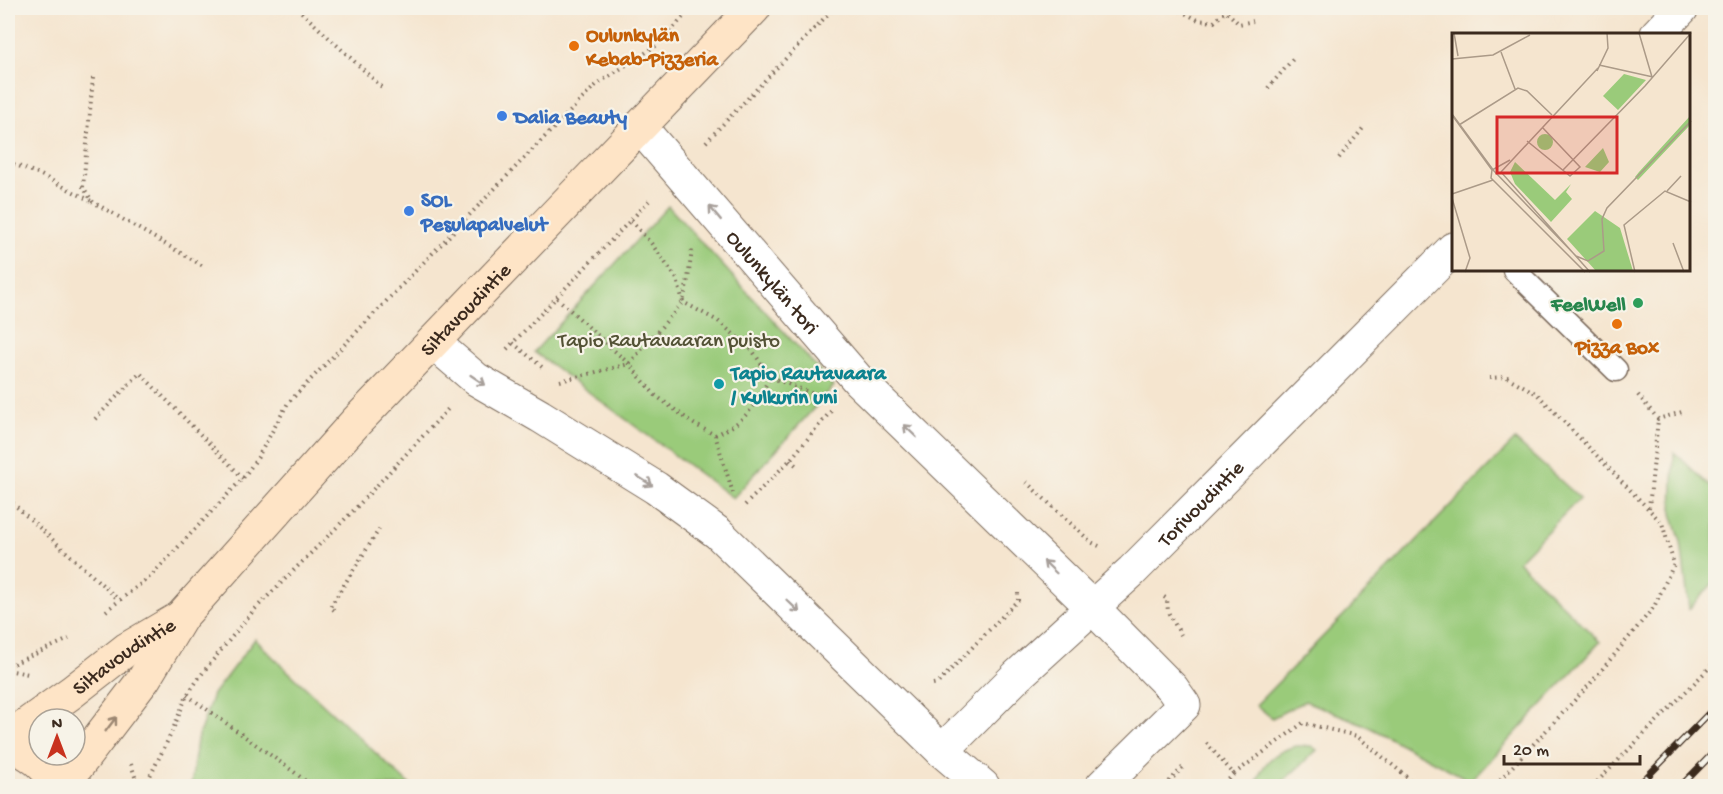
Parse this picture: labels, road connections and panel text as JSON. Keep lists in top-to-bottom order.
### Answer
{
  "streets": {
    "main road": ["Siltavoudintie"],
    "street": ["Oulunkylän tori", "Torivoudintie"]
  },
  "crossings": [
    ["Oulunkylän tori", "Siltavoudintie"],
    ["Oulunkylän tori", "Torivoudintie"]
  ],
  "parks": ["Tapio Rautavaaran puisto"],
  "places": [
    "Oulunkylän Kebab-Pizzeria",
    "Dalia Beauty",
    "SOL Pesulapalvelut",
    "FeelWell",
    "Pizza Box",
    "Tapio Rautavaara / Kulkurin uni"
  ],
  "scale_bar": "20 m",
  "north": "top"
}
